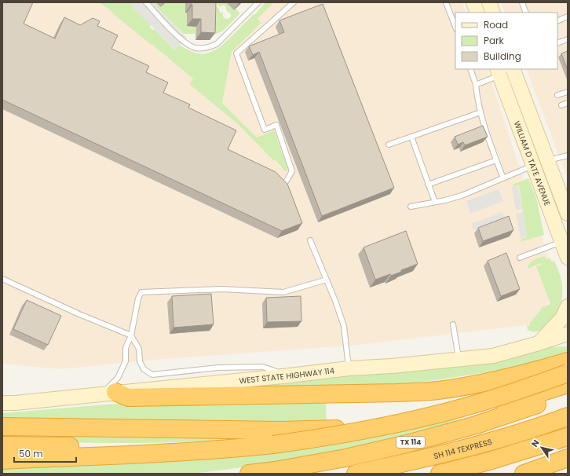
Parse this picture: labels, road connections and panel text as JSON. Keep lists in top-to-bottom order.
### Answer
{
  "streets": {
    "highway": ["TX 114", "SH 114 TEXPRESS"],
    "main road": ["WILLIAM D TATE AVENUE", "WEST STATE HIGHWAY 114"]
  },
  "legend": ["Road", "Park", "Building"],
  "scale_bar": "50 m",
  "north": "top left"
}
